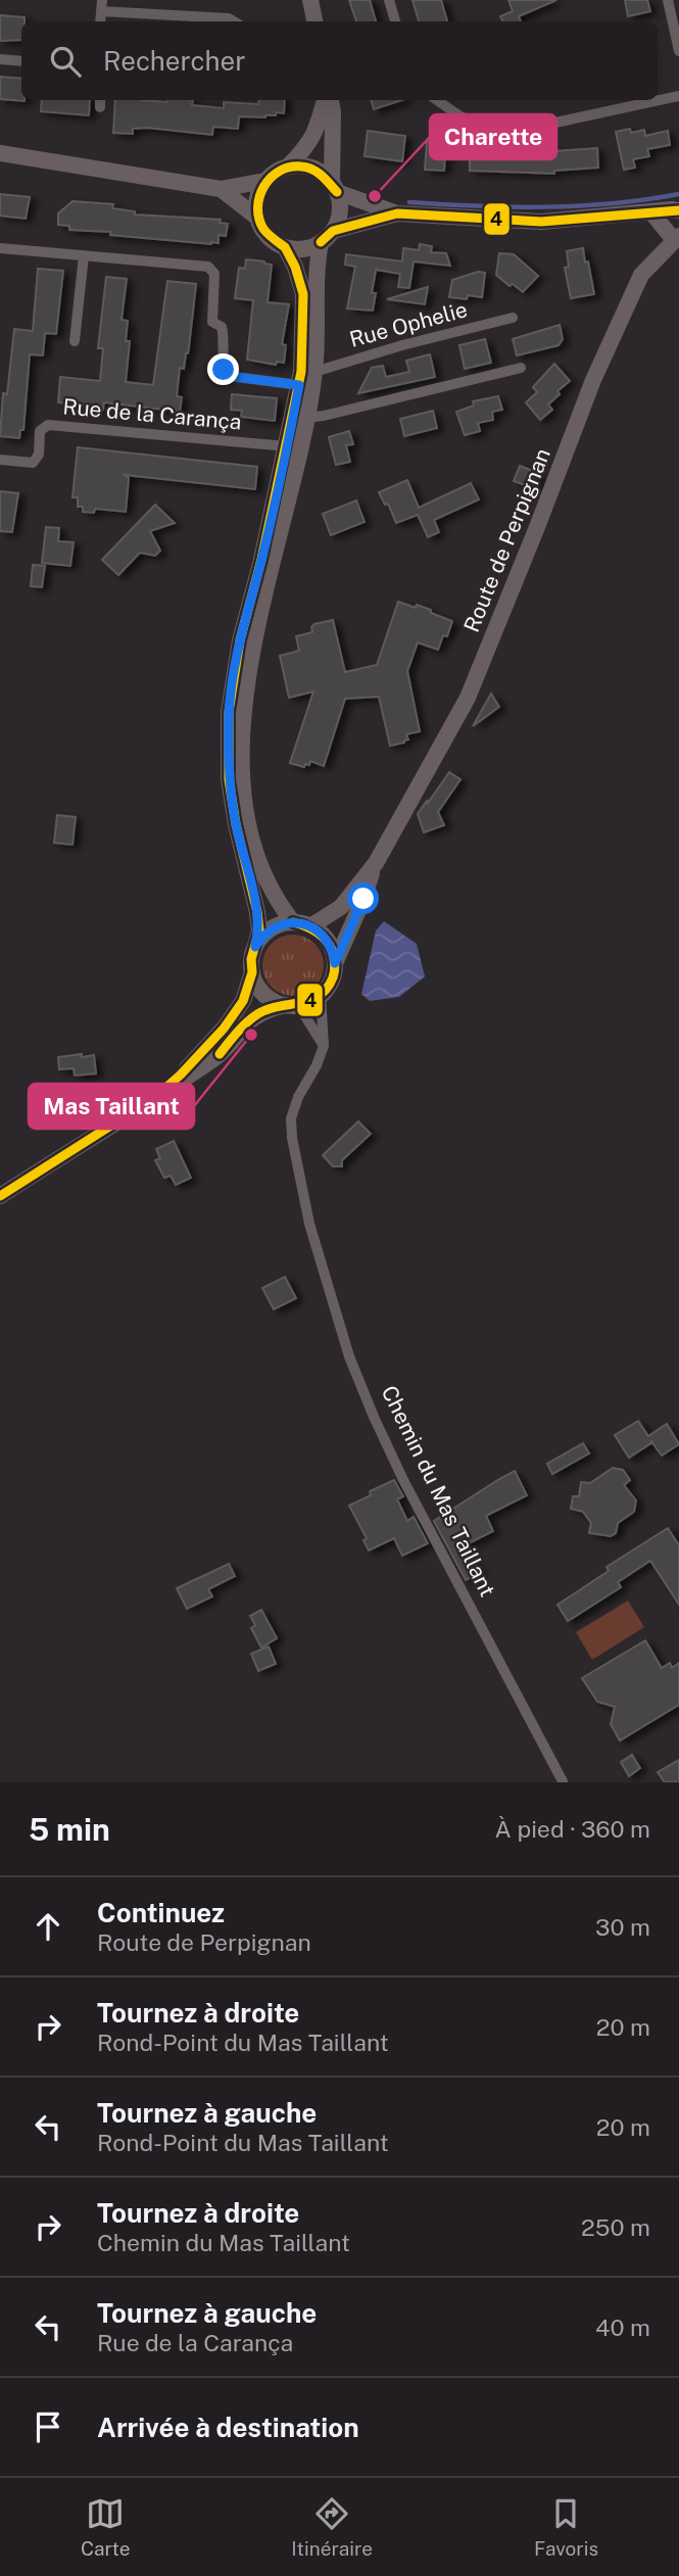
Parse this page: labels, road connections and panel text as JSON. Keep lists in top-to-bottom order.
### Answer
{
  "streets": {
    "main road": ["Route de Perpignan"],
    "street": ["Rue Ophelie", "Rue de la Carança", "Chemin du Mas Taillant"]
  },
  "places": ["Charette", "Mas Taillant"],
  "lines": ["transit line 4"],
  "page": {
    "search": "Rechercher",
    "heading": ["5 min", "À pied · 360 m"],
    "list": [
      ["Continuez", "Route de Perpignan", "30 m"],
      ["Tournez à droite", "Rond-Point du Mas Taillant", "20 m"],
      ["Tournez à gauche", "Rond-Point du Mas Taillant", "20 m"],
      ["Tournez à droite", "Chemin du Mas Taillant", "250 m"],
      ["Tournez à gauche", "Rue de la Carança", "40 m"],
      "Arrivée à destination"
    ],
    "nav": ["Carte", "Itinéraire", "Favoris"]
  }
}
